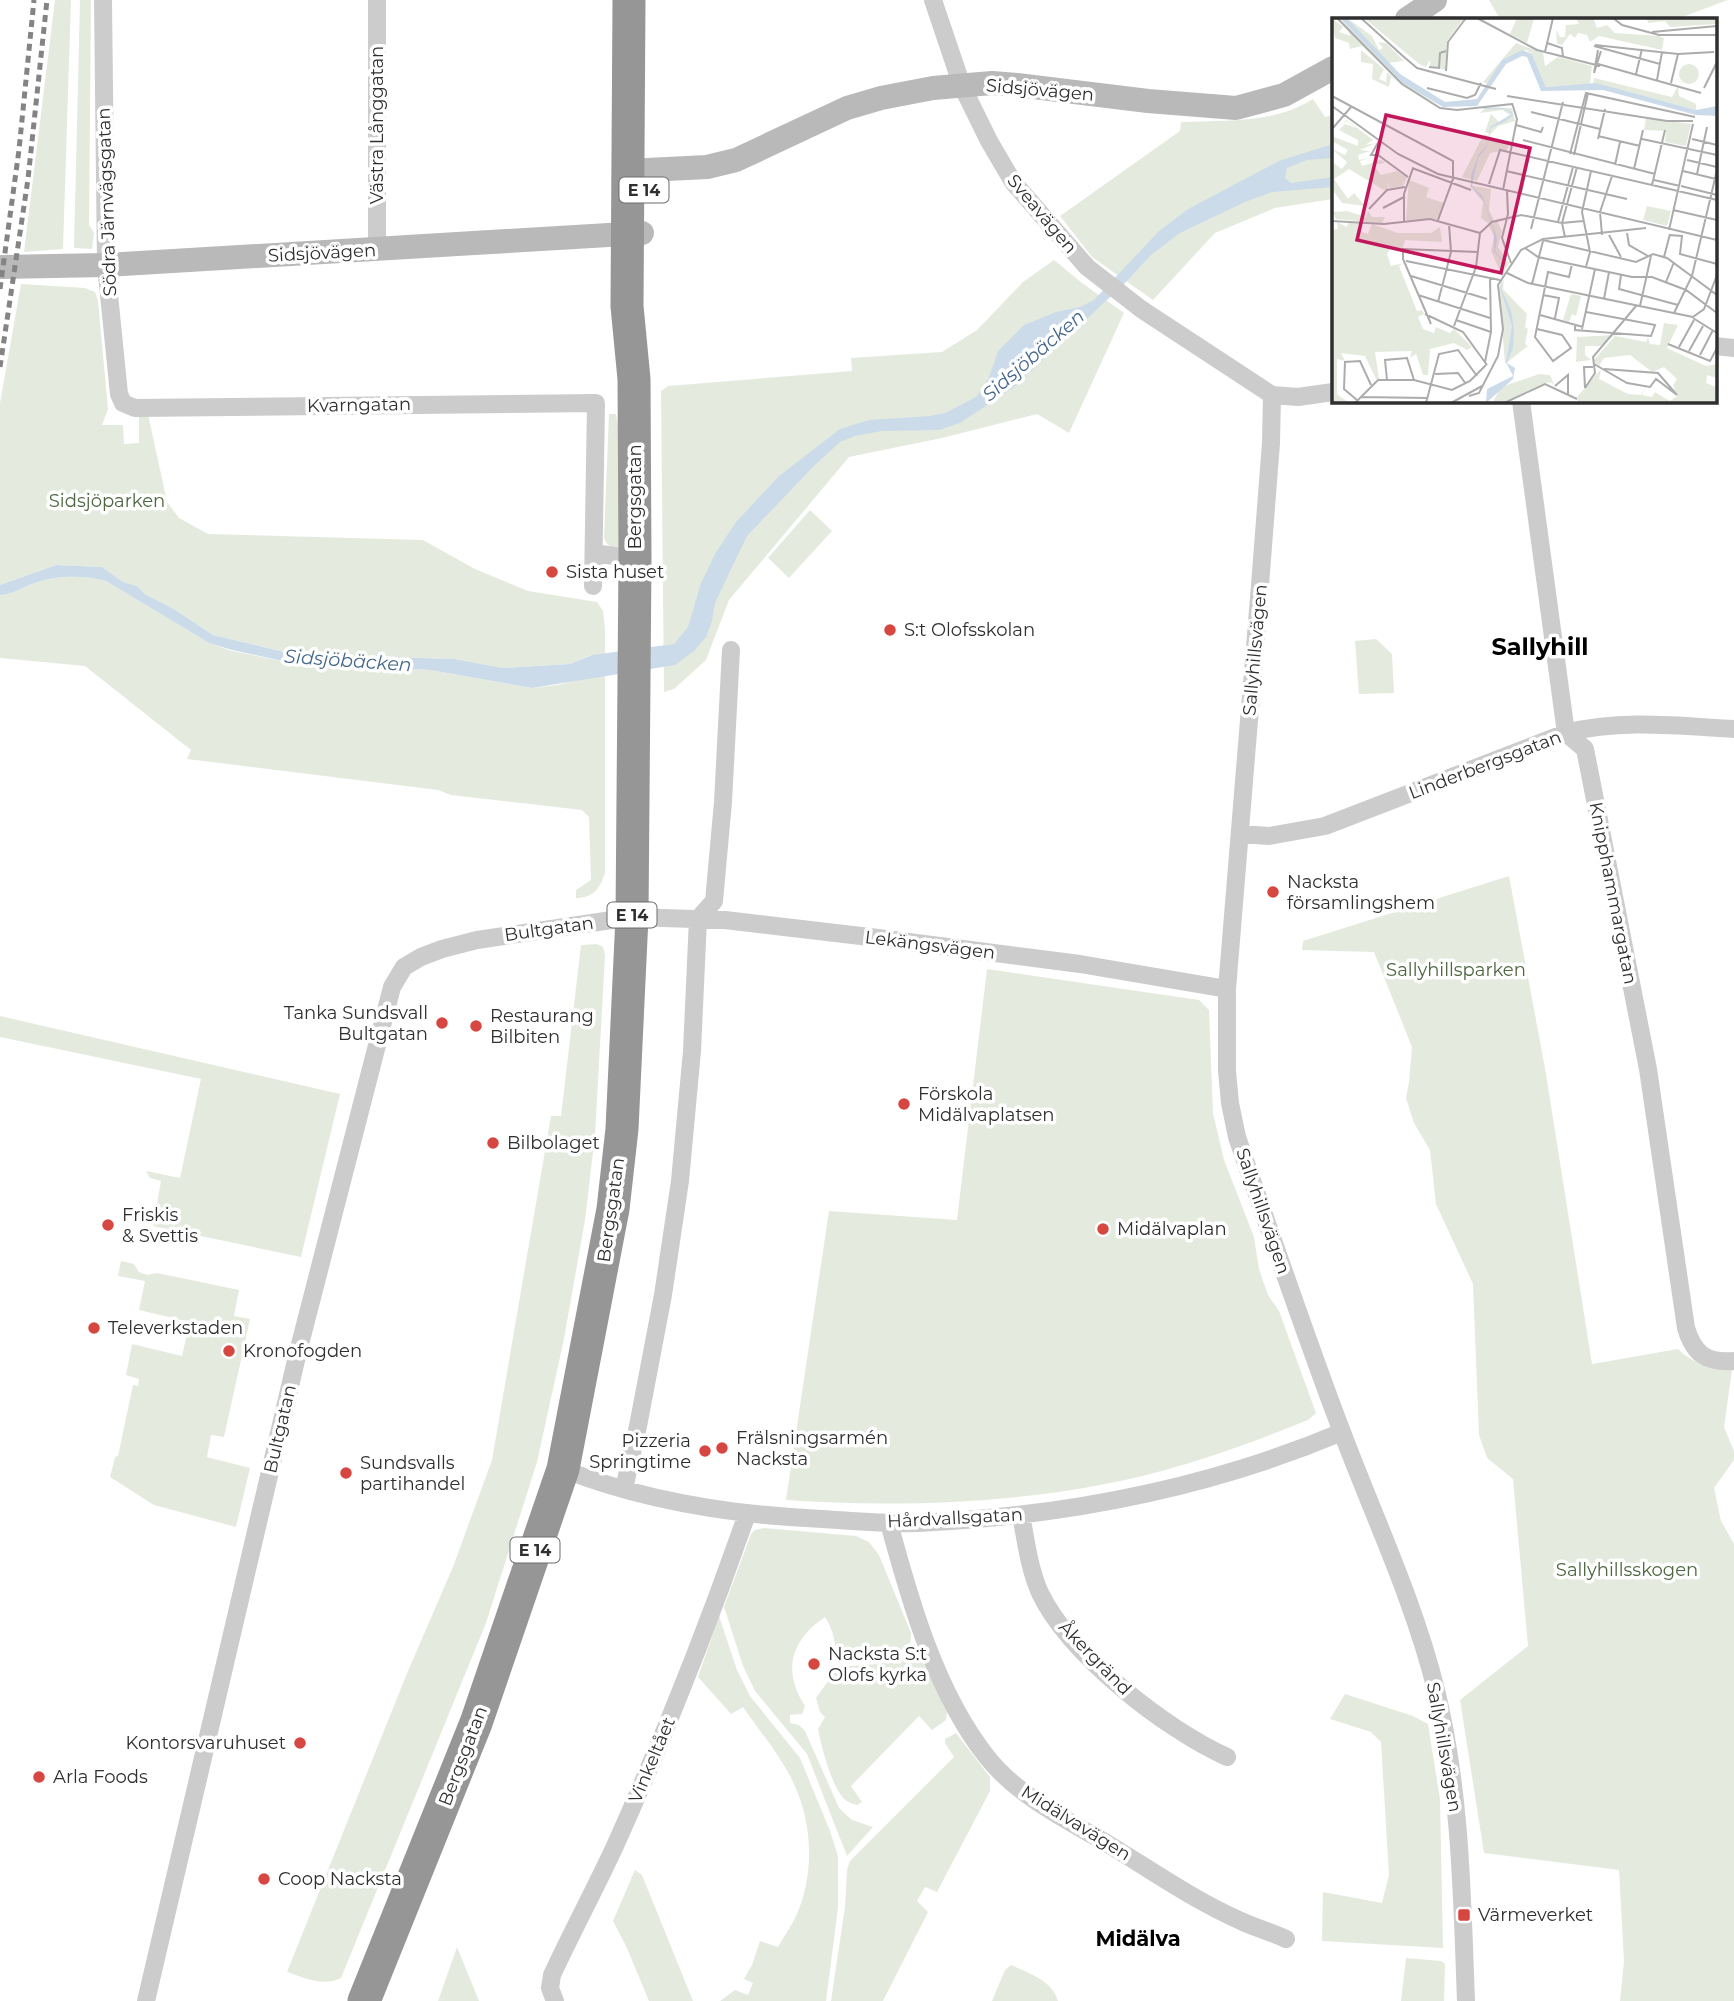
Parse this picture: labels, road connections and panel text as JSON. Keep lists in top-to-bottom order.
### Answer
{
  "streets": {
    "highway": ["E 14", "Bergsgatan"],
    "street": [
      "Sidsjövägen",
      "Västra Långgatan",
      "Södra Järnvägsgatan",
      "Sveavägen",
      "Kvarngatan",
      "Sallyhillsvägen",
      "Linderbergsgatan",
      "Knipphammargatan",
      "Bultgatan",
      "Lekängsvägen",
      "Hårdvallsgatan",
      "Åkergränd",
      "Vinkeltået",
      "Midälvavägen"
    ]
  },
  "crossings": [
    ["Sidsjövägen", "Västra Långgatan"],
    ["Sidsjövägen", "Södra Järnvägsgatan"],
    ["Sidsjövägen", "Sveavägen"],
    ["Sidsjövägen", "Bergsgatan"],
    ["Södra Järnvägsgatan", "Kvarngatan"],
    ["Sveavägen", "Sallyhillsvägen"],
    ["Bergsgatan", "Bultgatan"],
    ["Bergsgatan", "Lekängsvägen"],
    ["Bergsgatan", "Hårdvallsgatan"],
    ["Sallyhillsvägen", "Linderbergsgatan"],
    ["Sallyhillsvägen", "Lekängsvägen"],
    ["Sallyhillsvägen", "Hårdvallsgatan"],
    ["Linderbergsgatan", "Knipphammargatan"],
    ["Bultgatan", "Lekängsvägen"],
    ["Hårdvallsgatan", "Åkergränd"],
    ["Hårdvallsgatan", "Vinkeltået"],
    ["Hårdvallsgatan", "Midälvavägen"]
  ],
  "districts": ["Sallyhill", "Midälva"],
  "water": ["Sidsjöbäcken"],
  "parks": ["Sidsjöparken", "Sallyhillsparken", "Sallyhillsskogen"],
  "places": {
    "other": [
      "Sista huset",
      "S:t Olofsskolan",
      "Nacksta församlingshem",
      "Tanka Sundsvall Bultgatan",
      "Restaurang Bilbiten",
      "Förskola Midälvaplatsen",
      "Bilbolaget",
      "Friskis & Svettis",
      "Midälvaplan",
      "Televerkstaden",
      "Kronofogden",
      "Frälsningsarmén Nacksta",
      "Pizzeria Springtime",
      "Sundsvalls partihandel",
      "Nacksta S:t Olofs kyrka",
      "Kontorsvaruhuset",
      "Arla Foods",
      "Coop Nacksta"
    ],
    "transit": ["Värmeverket"]
  }
}
